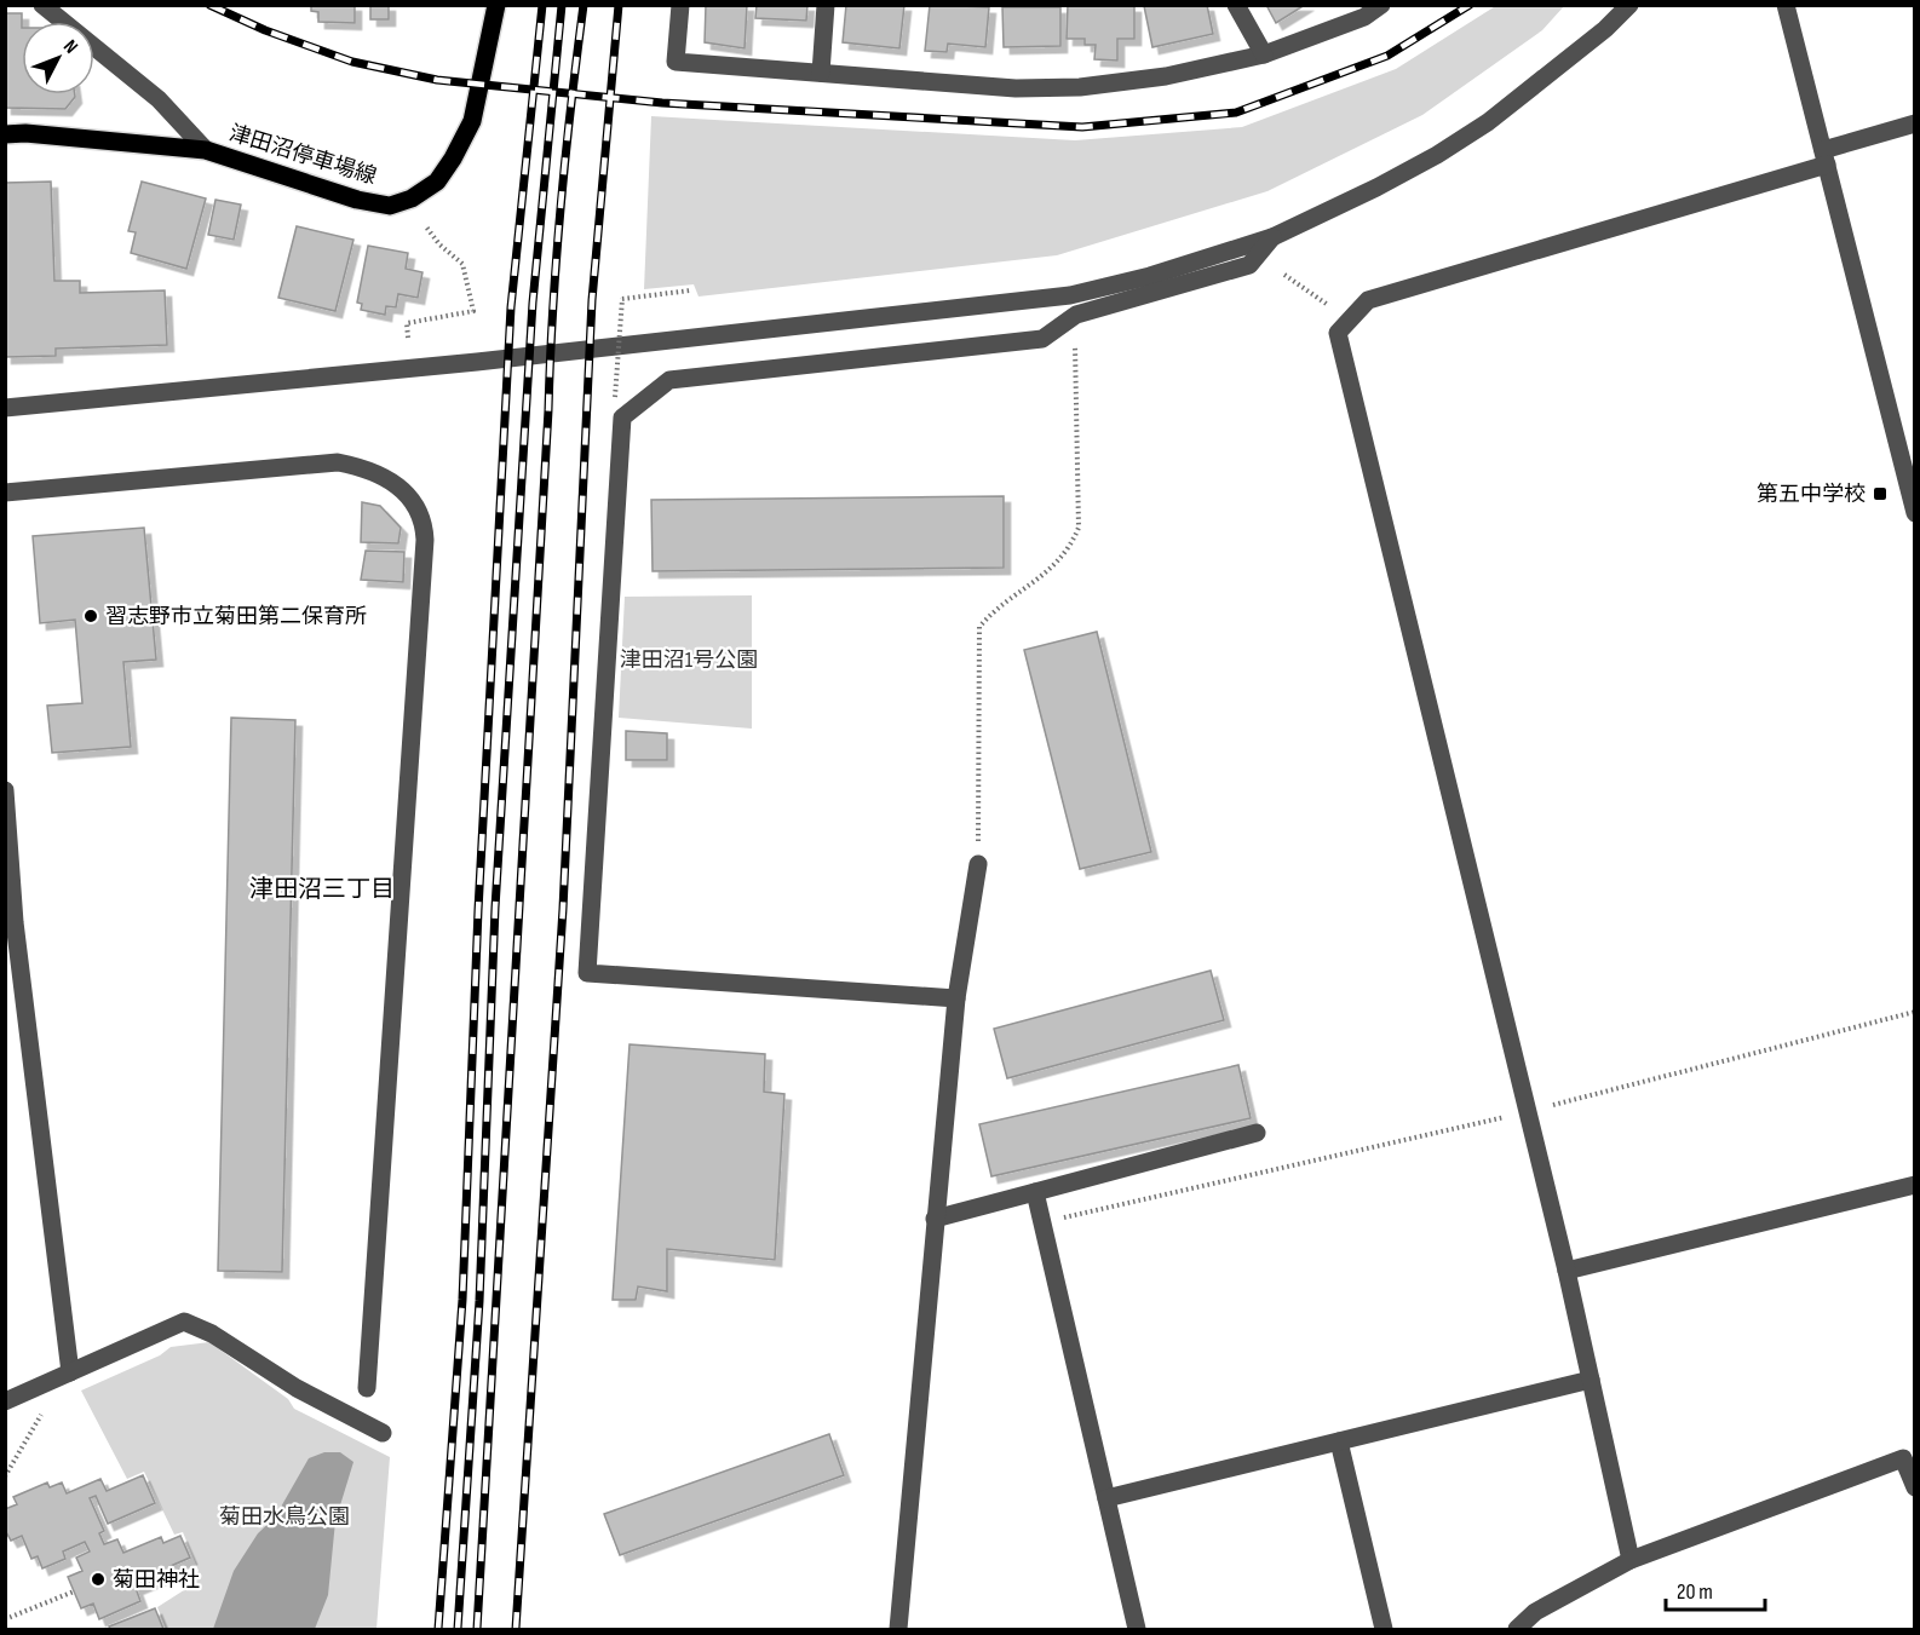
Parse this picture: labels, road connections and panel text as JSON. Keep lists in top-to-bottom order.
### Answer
{
  "streets": {
    "main road": ["津田沼停車場線"]
  },
  "districts": ["津田沼三丁目"],
  "parks": ["津田沼1号公園", "菊田水鳥公園"],
  "places": {
    "transit": ["第五中学校"],
    "other": ["習志野市立菊田第二保育所", "菊田神社"]
  },
  "scale_bar": "20 m",
  "north": "top right"
}
